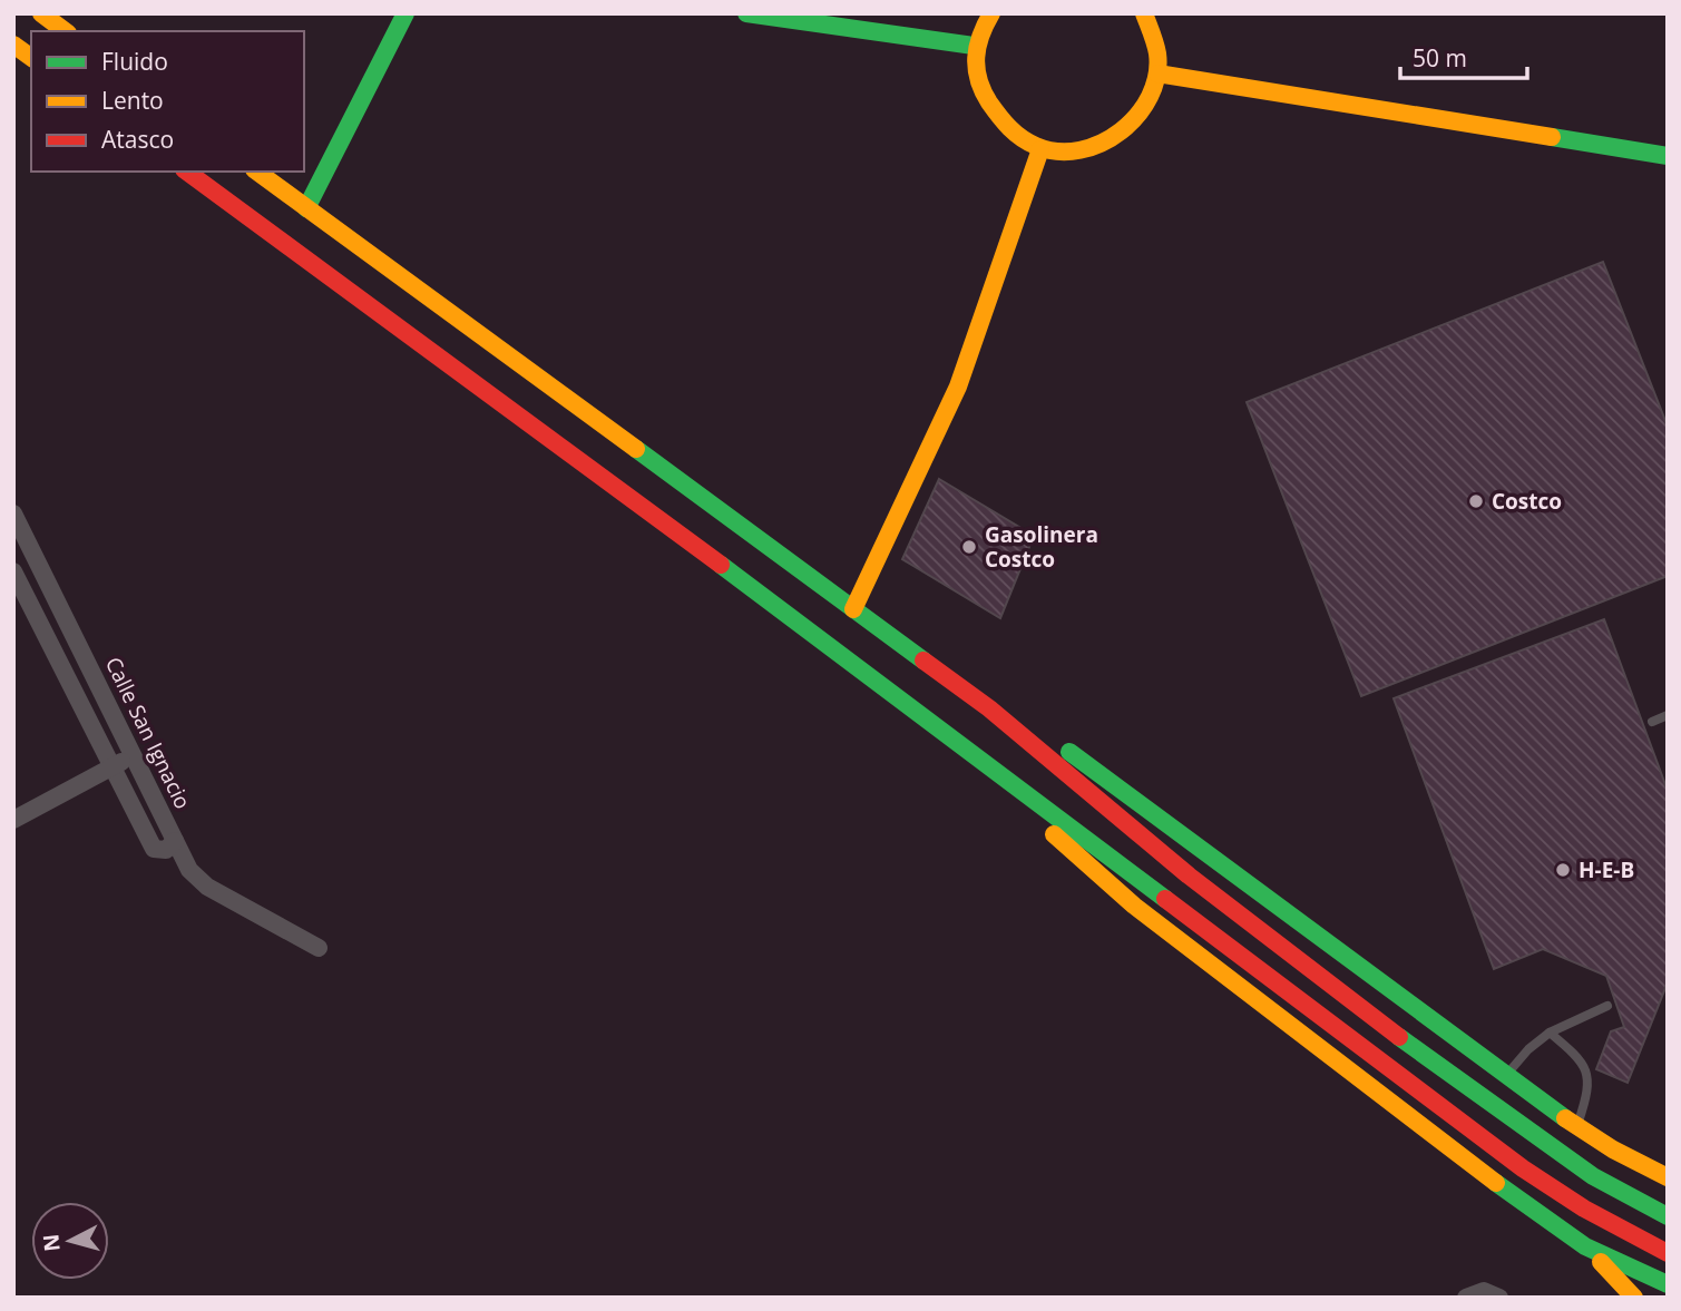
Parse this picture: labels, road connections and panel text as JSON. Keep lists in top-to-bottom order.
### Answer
{
  "streets": {
    "street": ["Calle San Ignacio"]
  },
  "places": ["Costco", "Gasolinera Costco", "H-E-B"],
  "legend": ["Fluido", "Lento", "Atasco"],
  "scale_bar": "50 m",
  "north": "left"
}
